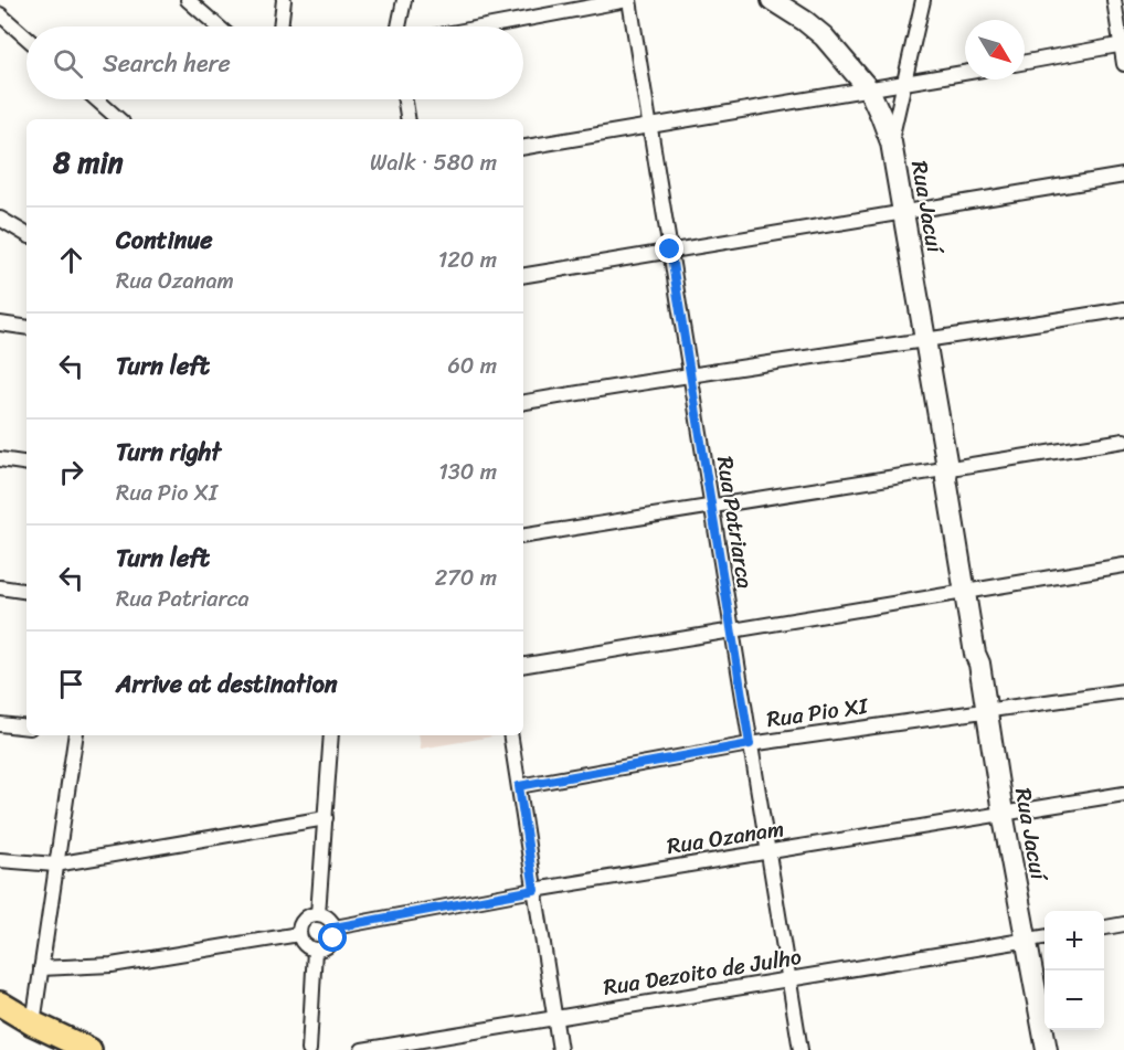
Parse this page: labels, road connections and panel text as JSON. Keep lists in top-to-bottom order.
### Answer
{
  "streets": {
    "main road": ["Rua Jacuí"],
    "street": [
      "Rua Patriarca",
      "Rua Pio XI",
      "Rua Ozanam",
      "Rua Dezoito de Julho"
    ]
  },
  "crossings": [
    ["Rua Jacuí", "Rua Pio XI"],
    ["Rua Jacuí", "Rua Ozanam"],
    ["Rua Jacuí", "Rua Dezoito de Julho"],
    ["Rua Patriarca", "Rua Pio XI"],
    ["Rua Patriarca", "Rua Ozanam"],
    ["Rua Patriarca", "Rua Dezoito de Julho"]
  ],
  "north": "bottom right",
  "page": {
    "search": "Search here",
    "heading": ["8 min", "Walk · 580 m"],
    "list": [
      ["Continue", "Rua Ozanam", "120 m"],
      ["Turn left", "60 m"],
      ["Turn right", "Rua Pio XI", "130 m"],
      ["Turn left", "Rua Patriarca", "270 m"],
      "Arrive at destination"
    ],
    "map_buttons": ["+", "−"]
  }
}
